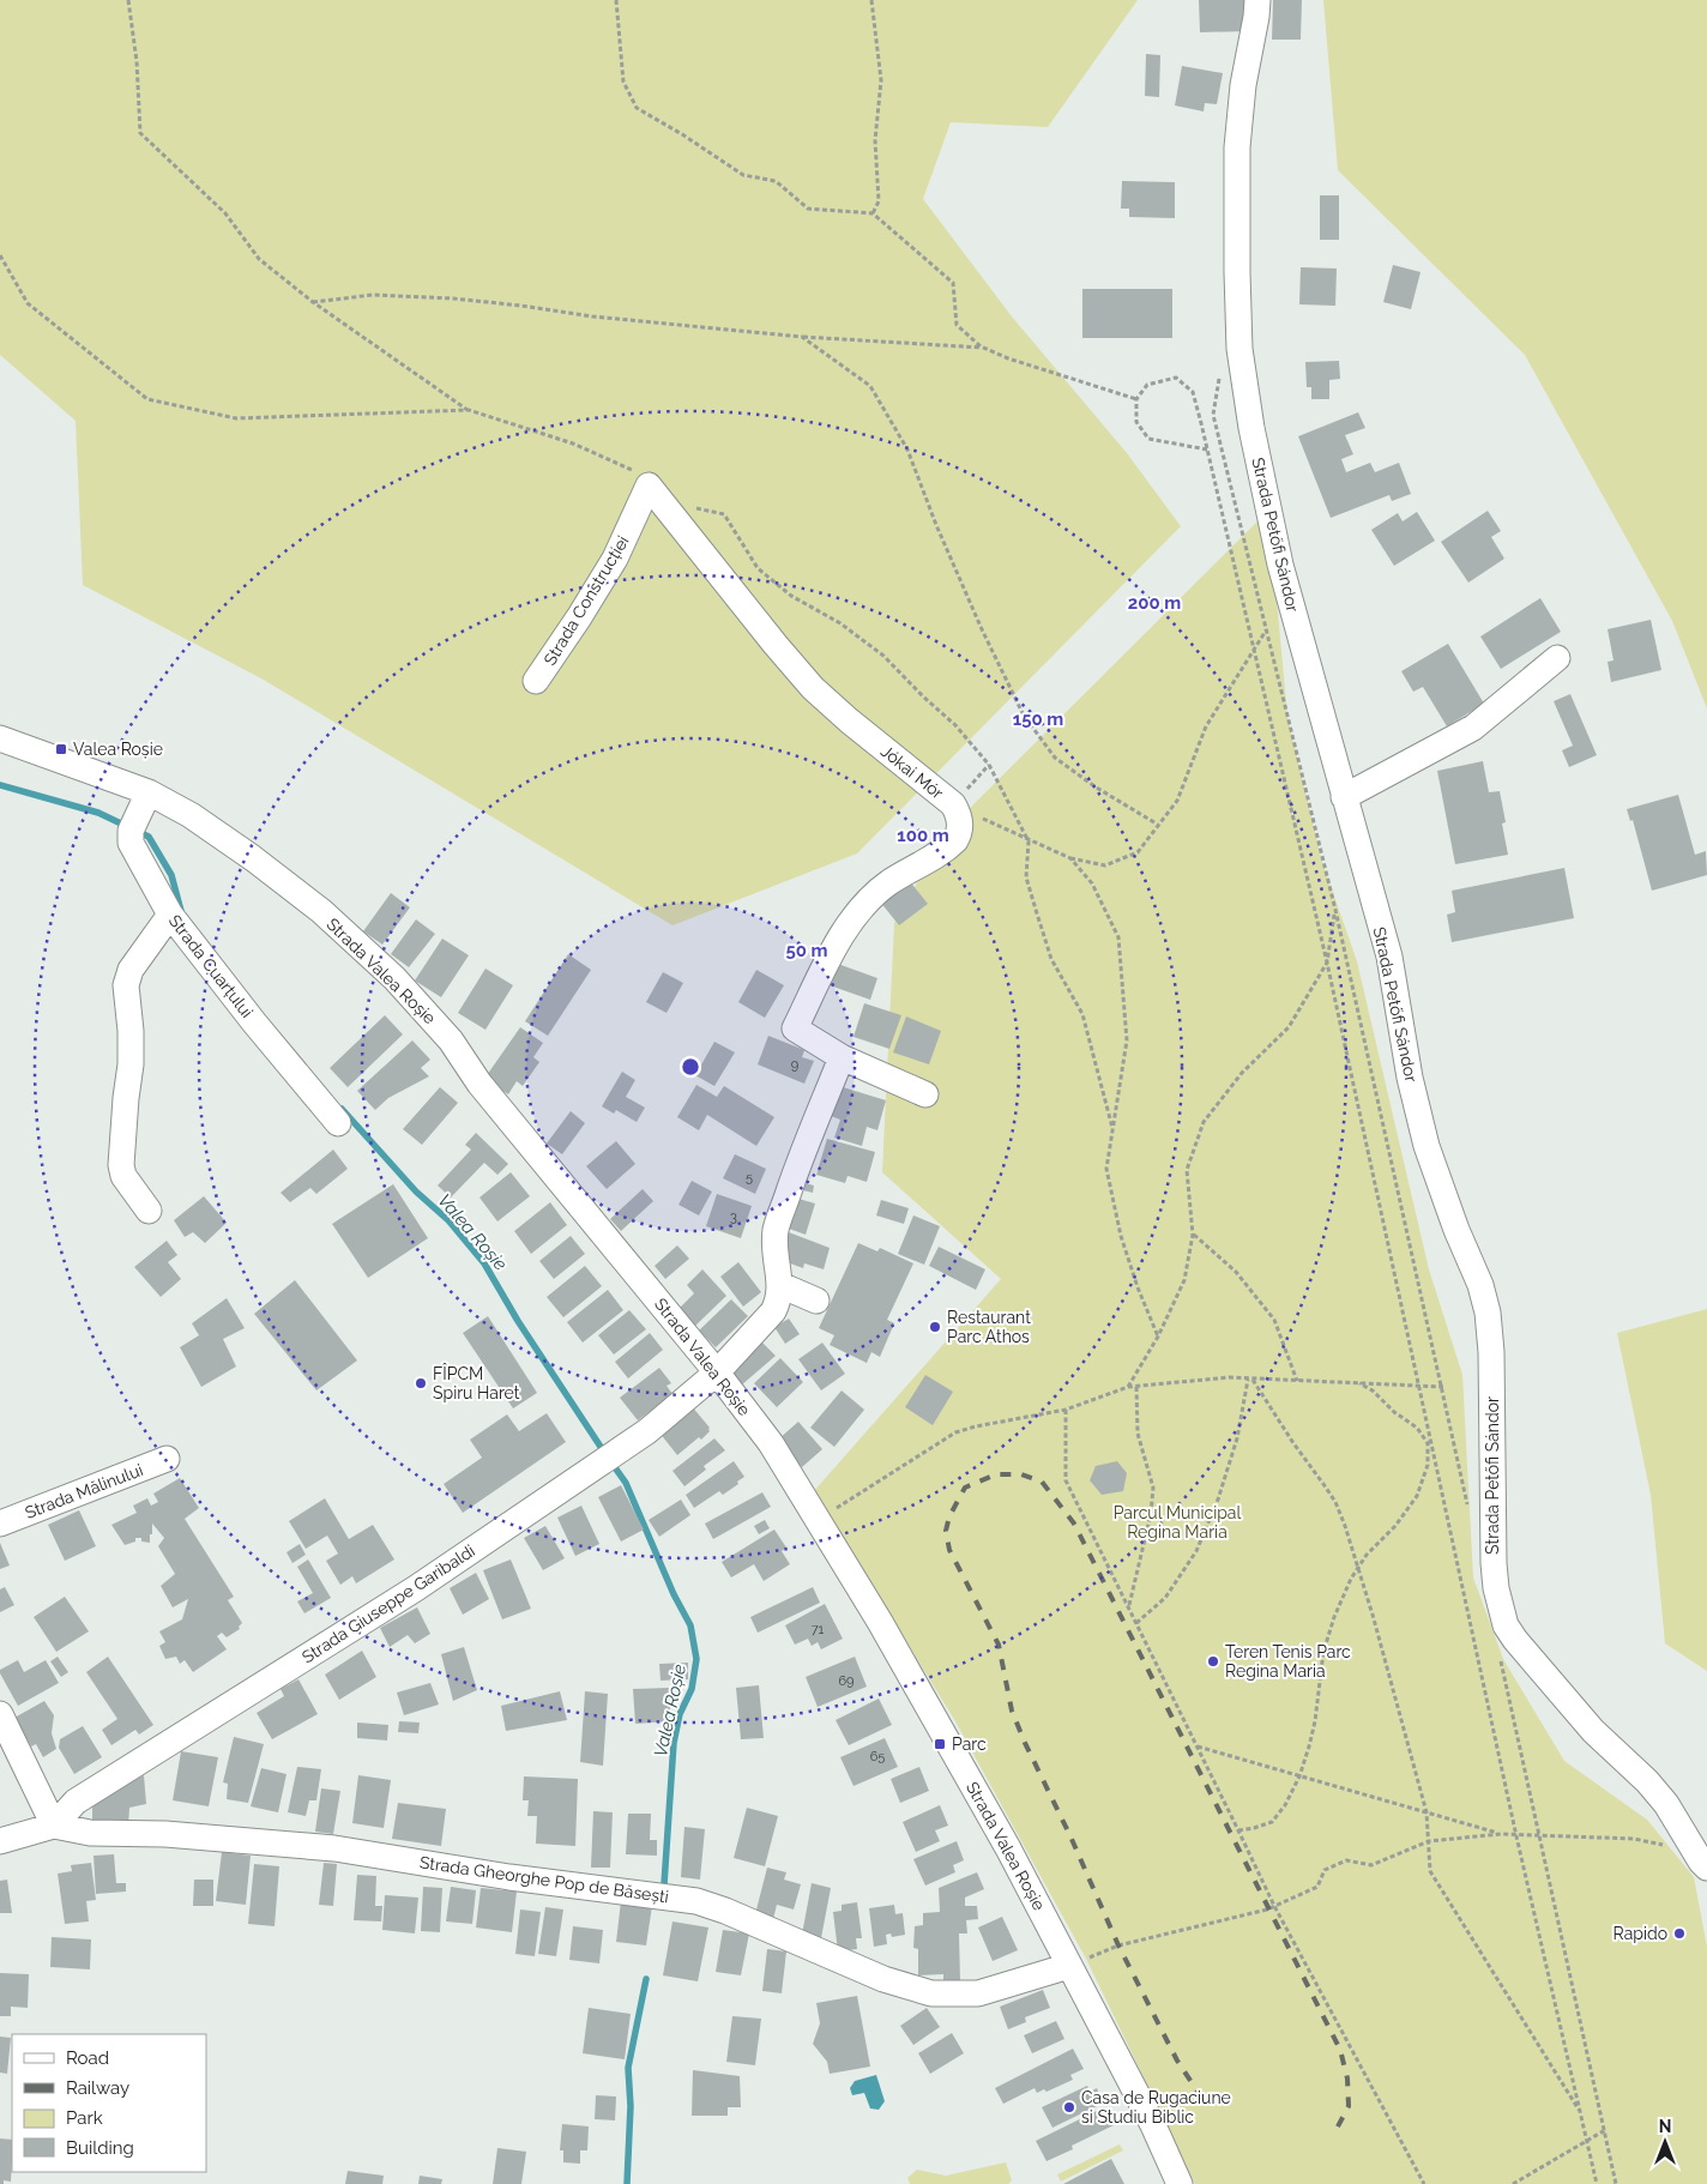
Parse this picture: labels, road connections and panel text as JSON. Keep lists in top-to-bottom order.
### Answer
{
  "streets": {
    "street": [
      "Strada Petőfi Sándor",
      "Strada Construcției",
      "Jókai Mór",
      "Strada Cuarțului",
      "Strada Valea Roșie",
      "Strada Mălinului",
      "Strada Giuseppe Garibaldi",
      "Strada Gheorghe Pop de Băsești"
    ]
  },
  "crossings": [
    ["Strada Construcției", "Jókai Mór"],
    ["Strada Cuarțului", "Strada Valea Roșie"],
    ["Strada Valea Roșie", "Strada Giuseppe Garibaldi"],
    ["Strada Valea Roșie", "Strada Gheorghe Pop de Băsești"],
    ["Strada Giuseppe Garibaldi", "Strada Gheorghe Pop de Băsești"]
  ],
  "water": ["Valea Roșie"],
  "parks": ["Parcul Municipal Regina Maria"],
  "places": {
    "transit": ["Valea Roșie", "Parc"],
    "other": [
      "Restaurant Parc Athos",
      "FÎPCM Spiru Haret",
      "Teren Tenis Parc Regina Maria",
      "Rapido",
      "Casa de Rugaciune si Studiu Biblic"
    ]
  },
  "house_numbers": [
    "9",
    "5",
    "3",
    "71",
    "69",
    "65"
  ],
  "legend": [
    "Road",
    "Railway",
    "Park",
    "Building"
  ],
  "north": "top",
  "rings": [
    "200 m",
    "150 m",
    "100 m",
    "50 m"
  ]
}
